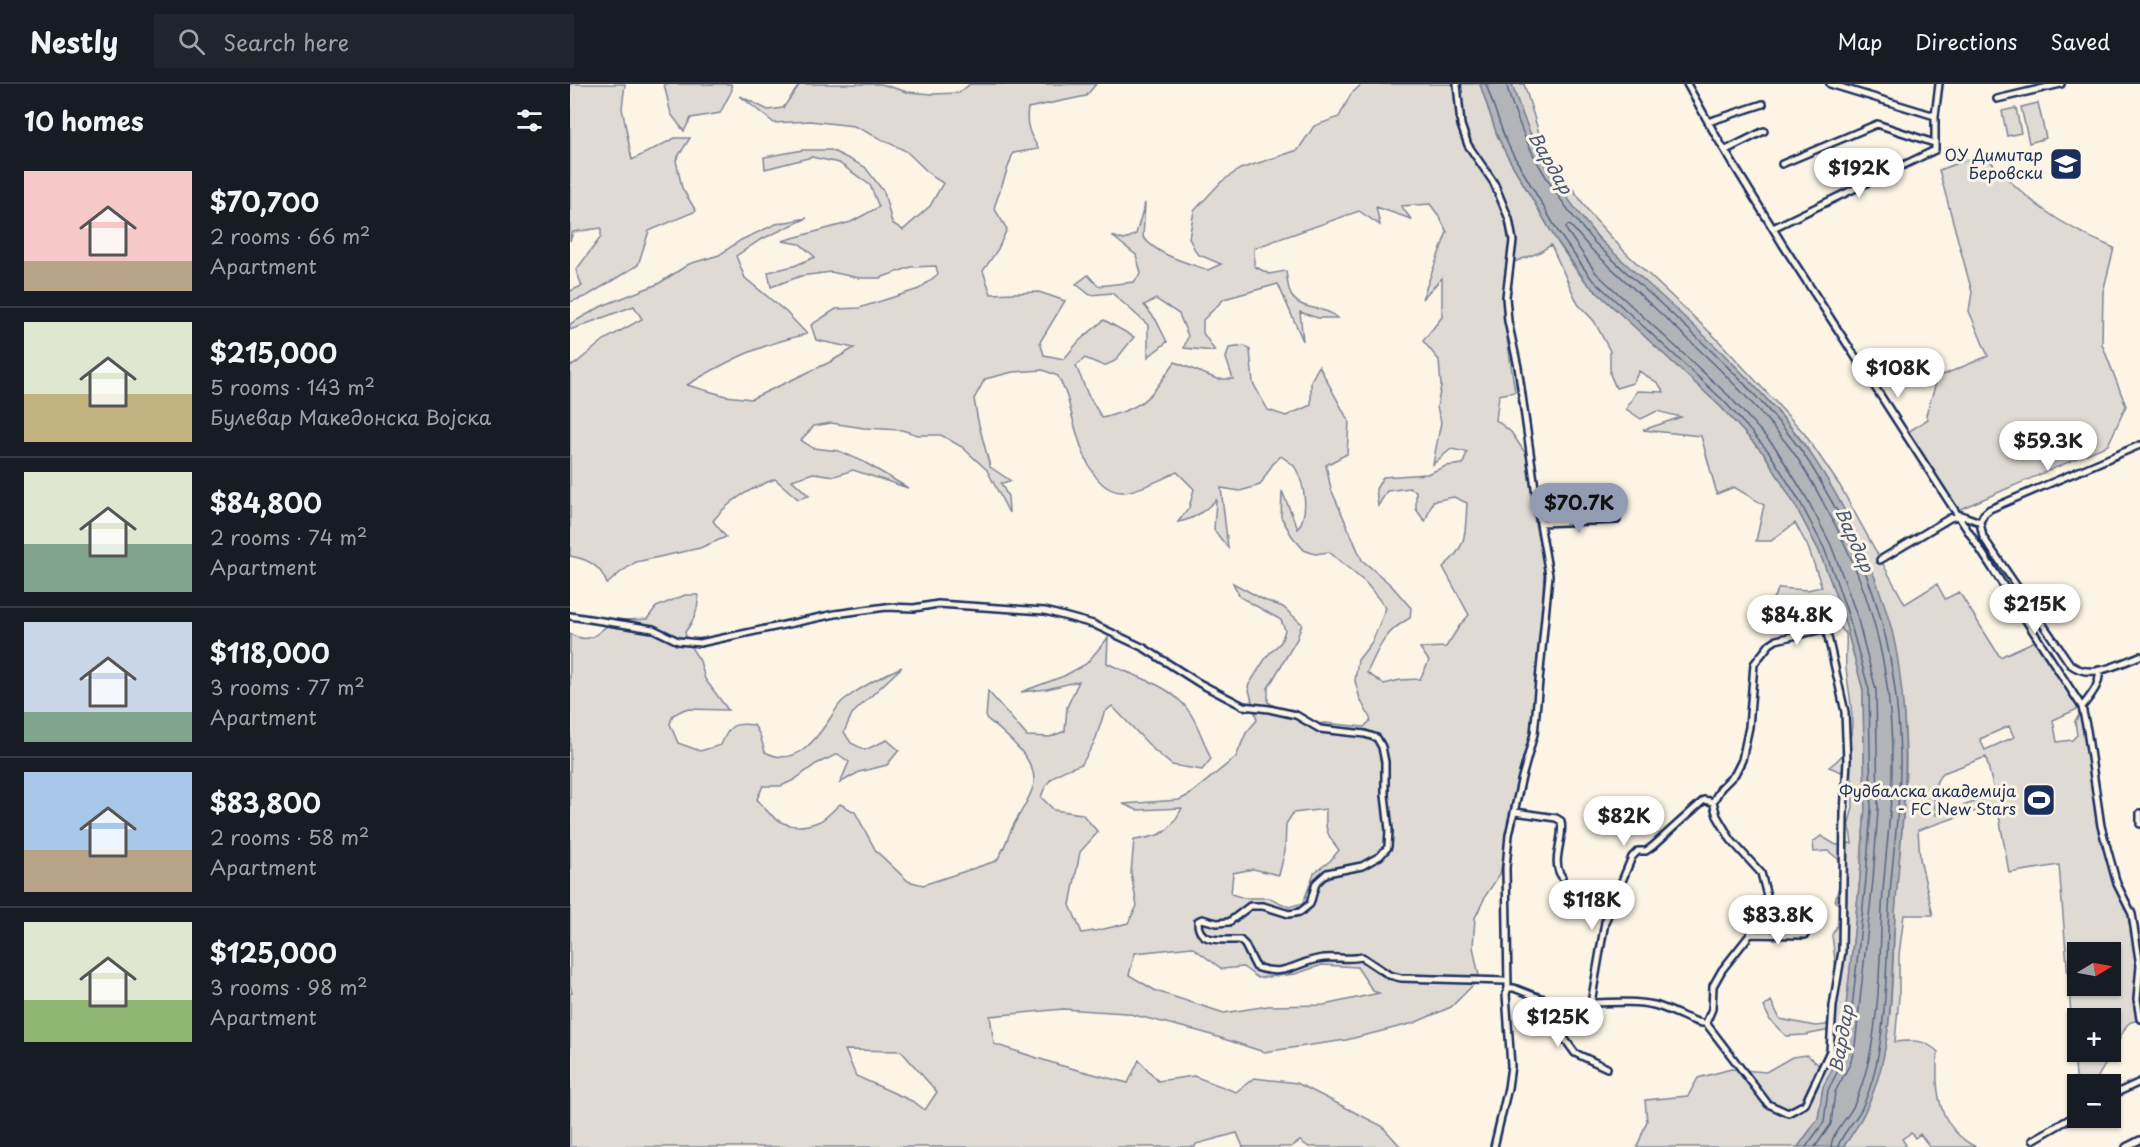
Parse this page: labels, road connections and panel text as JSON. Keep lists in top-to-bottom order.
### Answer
{
  "water": ["Вардар"],
  "places": {
    "school or university": ["ОУ Димитар Беровски"],
    "sports": ["Фудбалска академија - FC New Stars"]
  },
  "north": "right",
  "page": {
    "header": "Nestly",
    "search": "Search here",
    "nav": ["Map", "Directions", "Saved"],
    "heading": "10 homes",
    "price": [
      "$192K",
      "$108K",
      "$59.3K",
      "$70.7K",
      "$215K",
      "$84.8K",
      "$82K",
      "$118K",
      "$83.8K",
      "$125K"
    ],
    "list": [
      {
        "name": "$70,700",
        "note": "2 rooms · 66 m² · Apartment"
      },
      {
        "name": "$215,000",
        "note": "5 rooms · 143 m² · Булевар Македонска Војска"
      },
      {
        "name": "$84,800",
        "note": "2 rooms · 74 m² · Apartment"
      },
      {
        "name": "$118,000",
        "note": "3 rooms · 77 m² · Apartment"
      },
      {
        "name": "$83,800",
        "note": "2 rooms · 58 m² · Apartment"
      },
      {
        "name": "$125,000",
        "note": "3 rooms · 98 m² · Apartment"
      }
    ],
    "map_buttons": ["+", "−"]
  }
}
